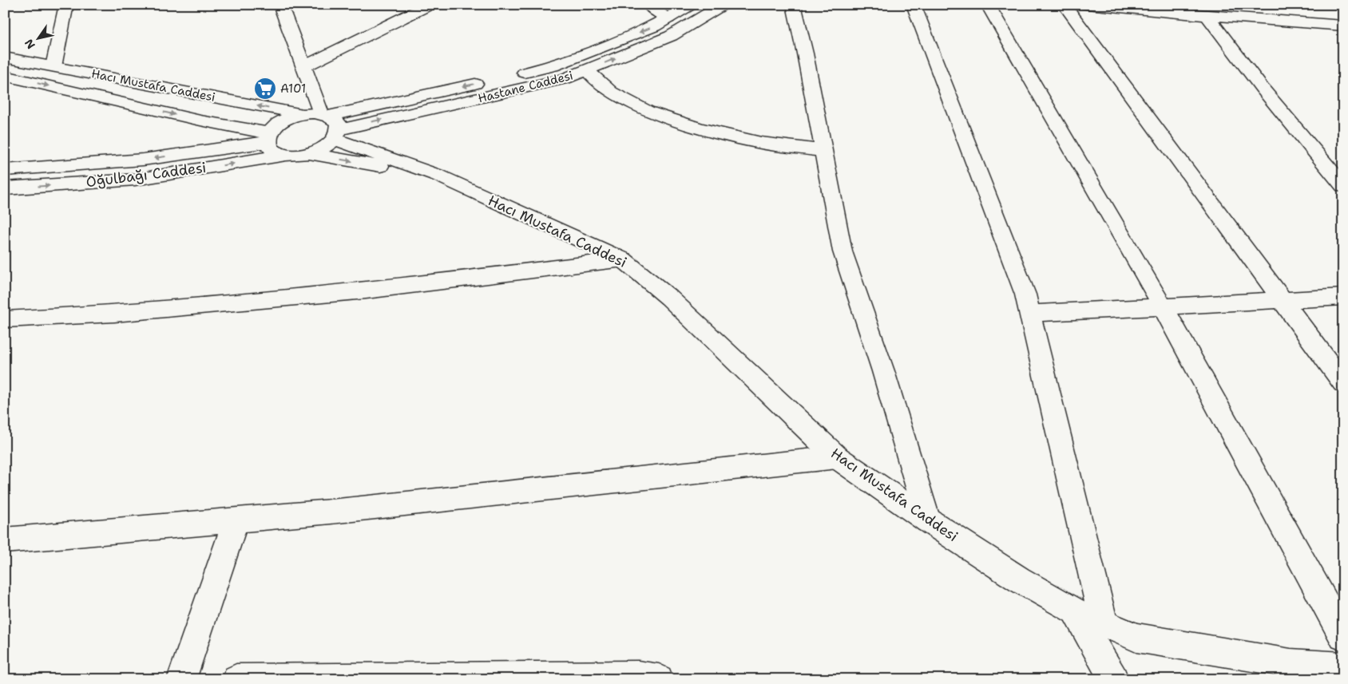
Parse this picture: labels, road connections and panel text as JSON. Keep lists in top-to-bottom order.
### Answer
{
  "streets": {
    "street": ["Hacı Mustafa Caddesi", "Hastane Caddesi", "Oğulbağı Caddesi"]
  },
  "crossings": [
    ["Hacı Mustafa Caddesi", "Hastane Caddesi"],
    ["Hacı Mustafa Caddesi", "Oğulbağı Caddesi"]
  ],
  "places": {
    "supermarket": ["A101"]
  },
  "north": "bottom left"
}
